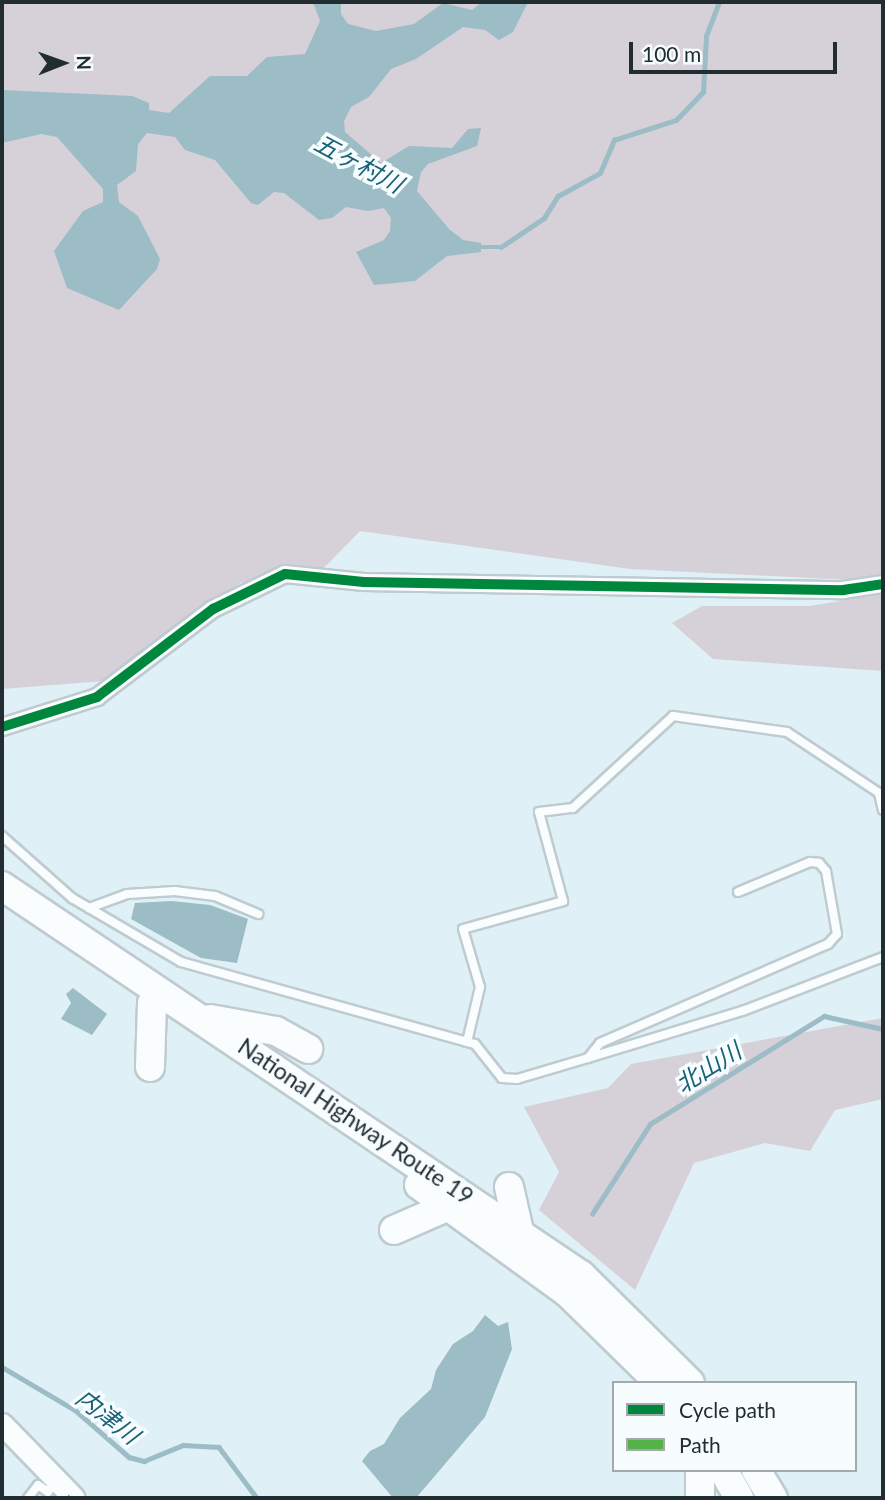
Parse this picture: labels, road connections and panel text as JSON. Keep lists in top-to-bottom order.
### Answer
{
  "streets": {
    "highway": ["National Highway Route 19"]
  },
  "water": ["五ヶ村川", "北山川", "内津川"],
  "legend": ["Cycle path", "Path"],
  "scale_bar": "100 m",
  "north": "right"
}
